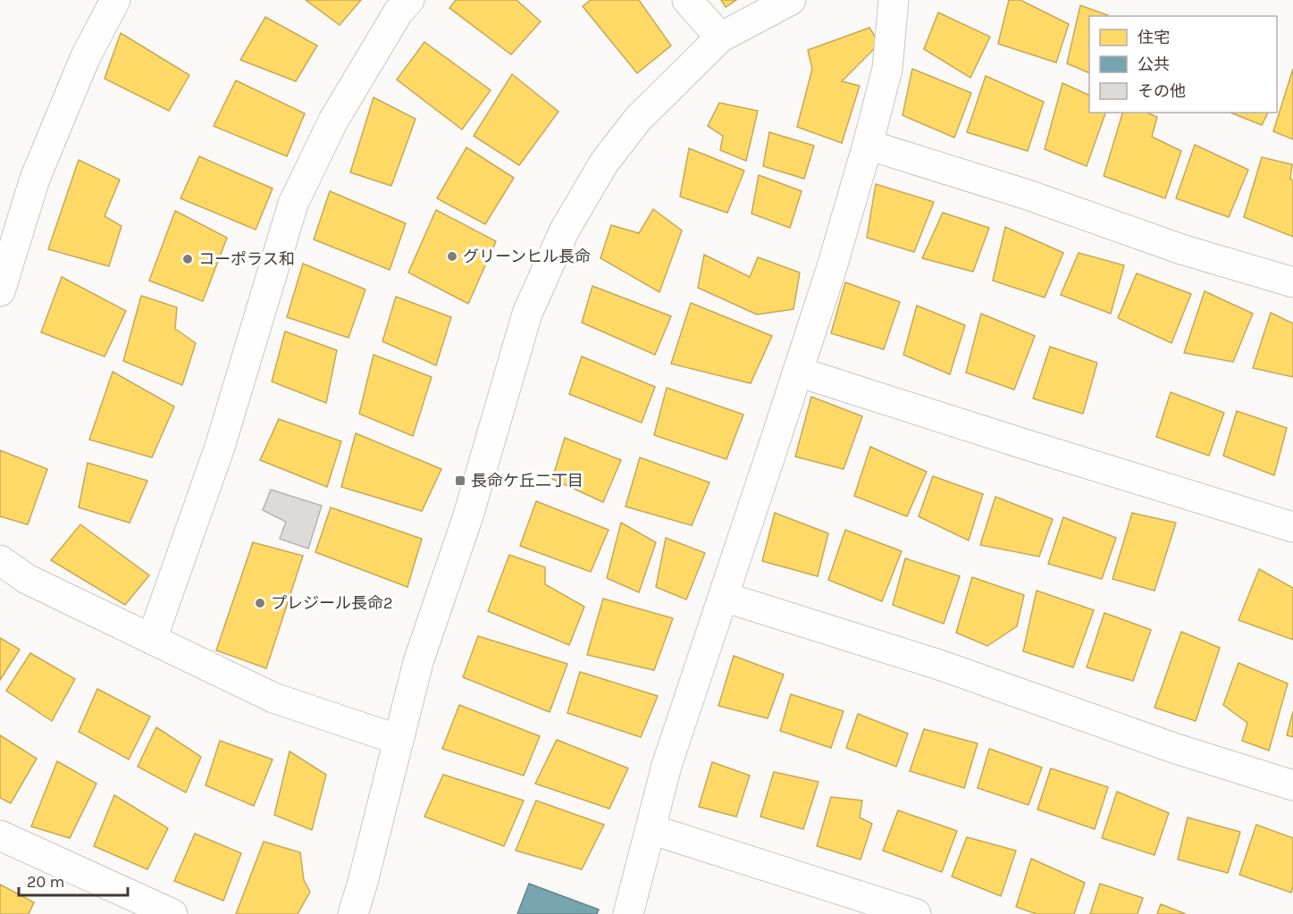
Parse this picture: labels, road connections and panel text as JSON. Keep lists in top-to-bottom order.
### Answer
{
  "places": {
    "other": ["グリーンヒル長命", "コーポラス和", "プレジール長命2"],
    "transit": ["長命ケ丘二丁目"]
  },
  "legend": ["住宅", "公共", "その他"],
  "scale_bar": "20 m"
}
